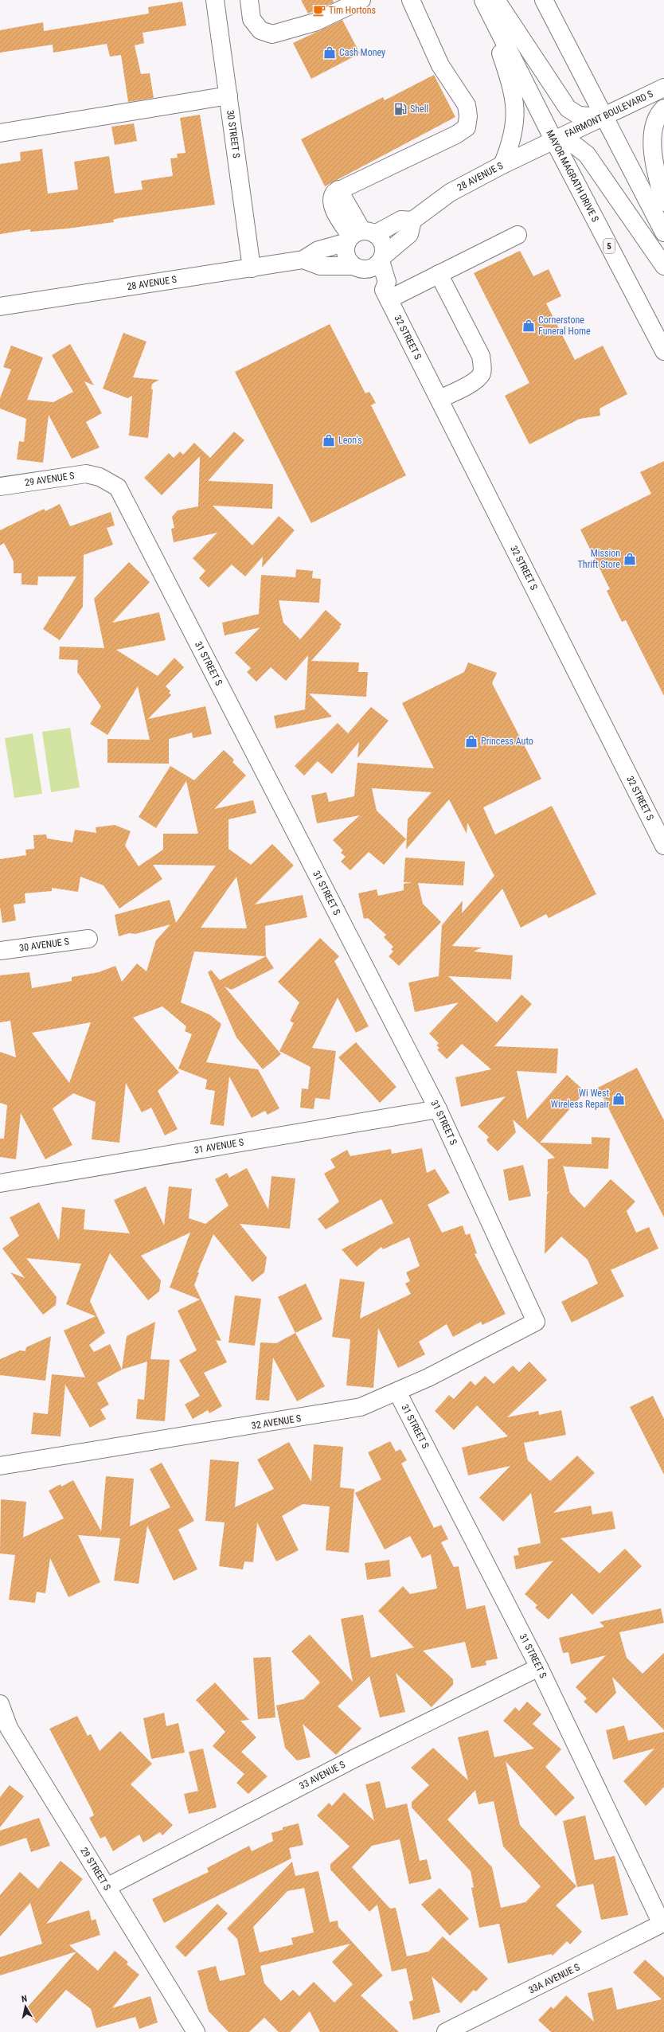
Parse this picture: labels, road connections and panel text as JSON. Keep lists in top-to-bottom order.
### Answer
{
  "streets": {
    "street": [
      "FAIRMONT BOULEVARD S",
      "30 STREET S",
      "MAYOR MAGRATH DRIVE S",
      "28 AVENUE S",
      "5",
      "32 STREET S",
      "29 AVENUE S",
      "31 STREET S",
      "30 AVENUE S",
      "31 AVENUE S",
      "32 AVENUE S",
      "33 AVENUE S",
      "29 STREET S",
      "33A AVENUE S"
    ]
  },
  "crossings": [
    ["FAIRMONT BOULEVARD S", "MAYOR MAGRATH DRIVE S"],
    ["FAIRMONT BOULEVARD S", "28 AVENUE S"],
    ["30 STREET S", "28 AVENUE S"],
    ["MAYOR MAGRATH DRIVE S", "28 AVENUE S"],
    ["29 AVENUE S", "31 STREET S"],
    ["31 STREET S", "31 AVENUE S"],
    ["31 STREET S", "32 AVENUE S"],
    ["31 STREET S", "33 AVENUE S"],
    ["31 STREET S", "33A AVENUE S"],
    ["33 AVENUE S", "29 STREET S"]
  ],
  "places": {
    "cafe": ["Tim Hortons"],
    "shop": [
      "Cash Money",
      "Cornerstone Funeral Home",
      "Leon's",
      "Mission Thrift Store",
      "Princess Auto",
      "Wi West Wireless Repair"
    ],
    "fuel station": ["Shell"]
  },
  "north": "top"
}
